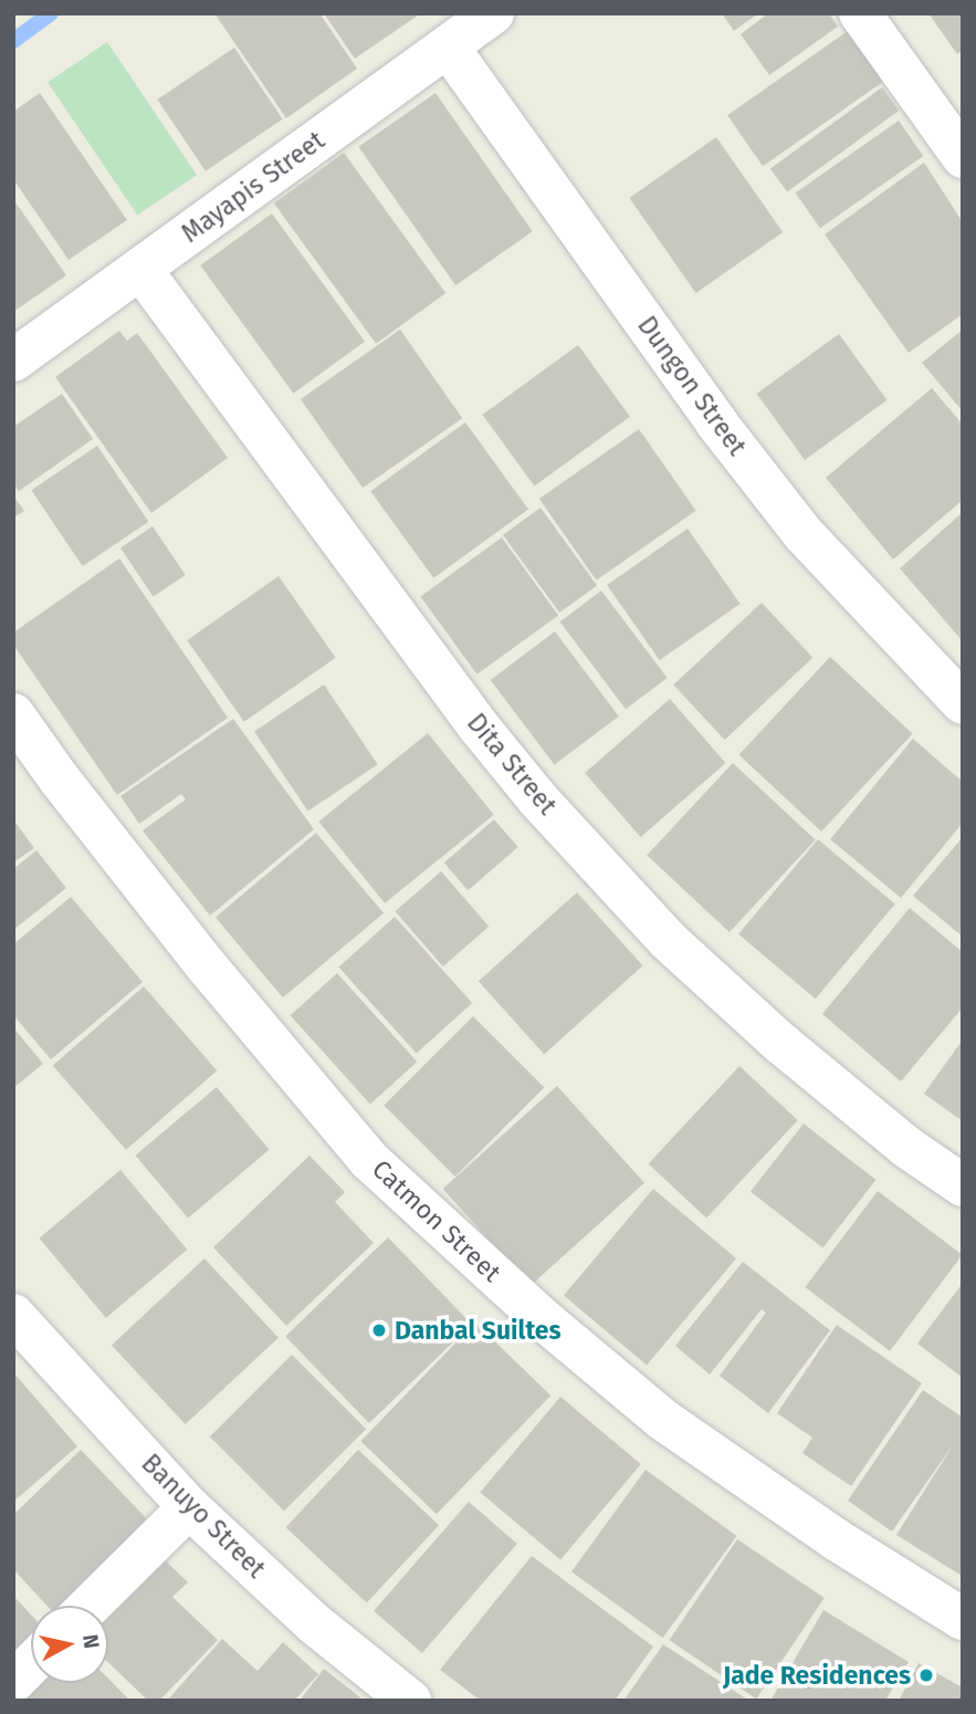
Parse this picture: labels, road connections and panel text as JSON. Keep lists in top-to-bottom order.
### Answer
{
  "streets": {
    "street": [
      "Mayapis Street",
      "Dungon Street",
      "Dita Street",
      "Catmon Street",
      "Banuyo Street"
    ]
  },
  "crossings": [
    ["Mayapis Street", "Dungon Street"],
    ["Mayapis Street", "Dita Street"]
  ],
  "places": ["Danbal Suiltes", "Jade Residences"],
  "north": "right"
}
